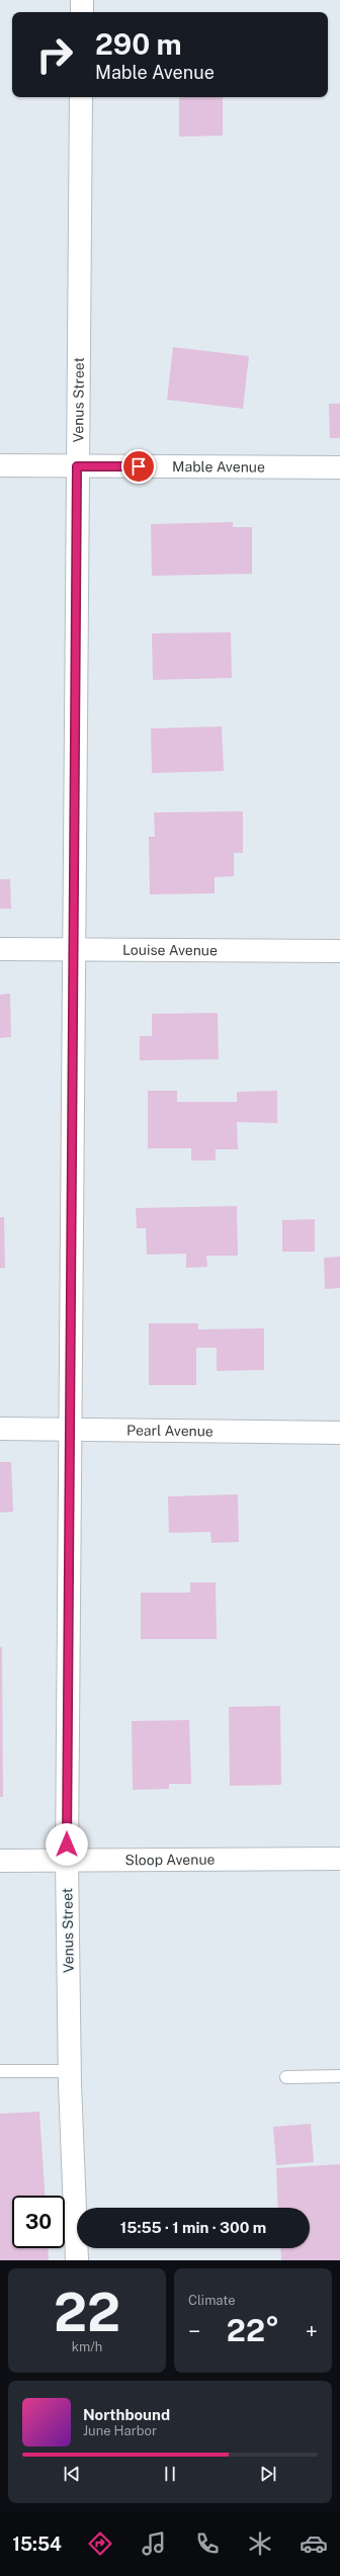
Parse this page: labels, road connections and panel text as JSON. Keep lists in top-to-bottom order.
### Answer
{
  "streets": {
    "street": [
      "Venus Street",
      "Mable Avenue",
      "Louise Avenue",
      "Pearl Avenue",
      "Sloop Avenue"
    ]
  },
  "crossings": [
    ["Venus Street", "Mable Avenue"],
    ["Venus Street", "Louise Avenue"],
    ["Venus Street", "Pearl Avenue"],
    ["Venus Street", "Sloop Avenue"]
  ],
  "page": {
    "turn": ["290 m", "Mable Avenue"],
    "limit": "30",
    "trip": "15:55 · 1 min · 300 m",
    "tile": [
      ["22", "km/h"],
      "Climate"
    ],
    "heat": ["−", "22°", "+"],
    "song": ["Northbound", "June Harbor"],
    "tabs": "15:54"
  }
}
